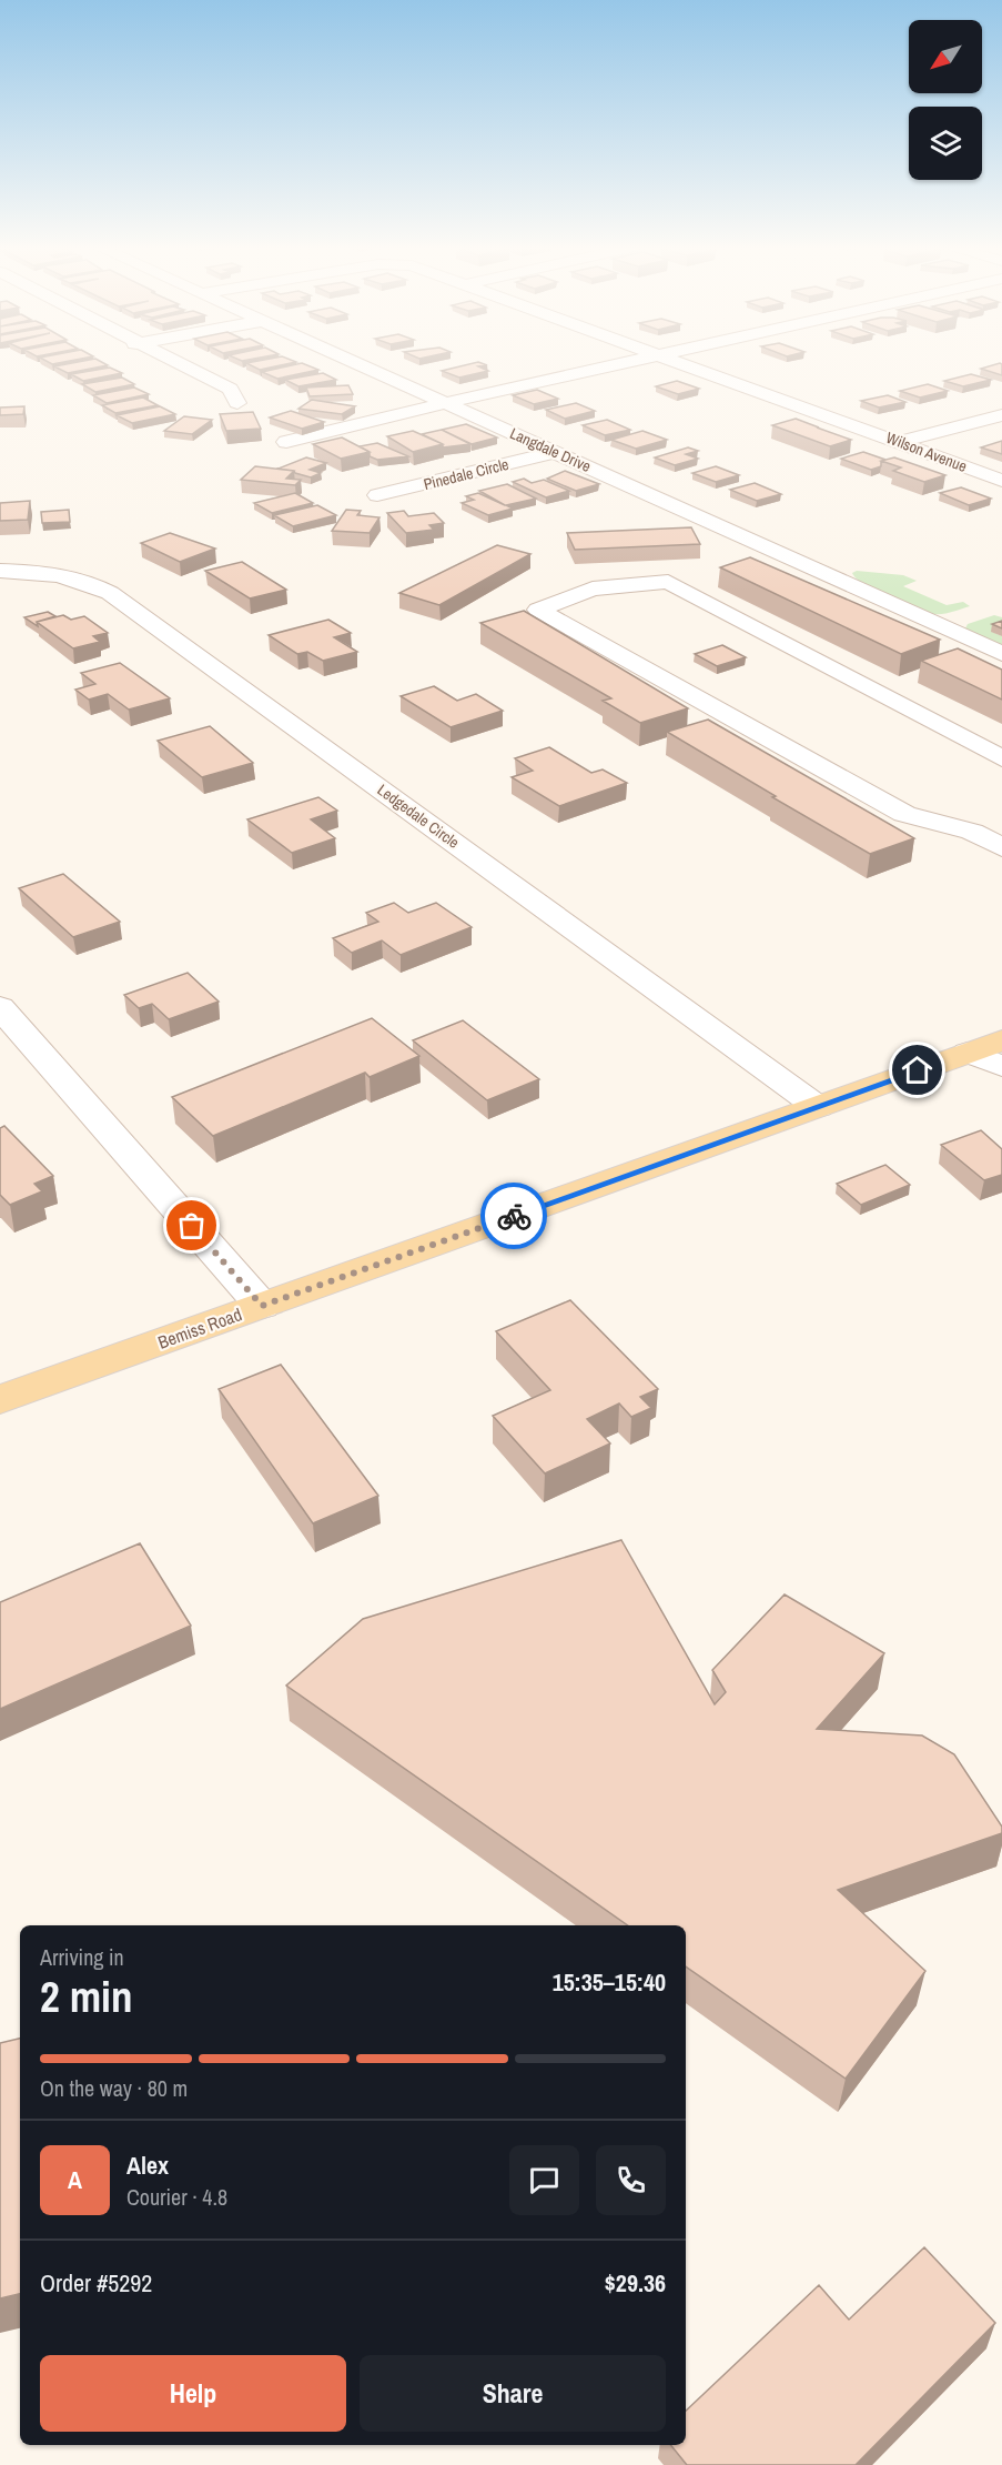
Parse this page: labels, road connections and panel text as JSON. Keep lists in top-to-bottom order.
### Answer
{
  "streets": {
    "main road": ["Bemiss Road"],
    "street": [
      "Langdale Drive",
      "Wilson Avenue",
      "Pinedale Circle",
      "Ledgedale Circle"
    ]
  },
  "crossings": [
    ["Langdale Drive", "Pinedale Circle"],
    ["Ledgedale Circle", "Bemiss Road"]
  ],
  "north": "bottom left",
  "page": {
    "heading": ["2 min", "Arriving in", "15:35–15:40"],
    "panel": [
      "Alex",
      "Courier · 4.8",
      "Order #5292",
      "$29.36"
    ],
    "bar": "On the way · 80 m",
    "round": "A",
    "buttons": ["Help", "Share"]
  }
}
